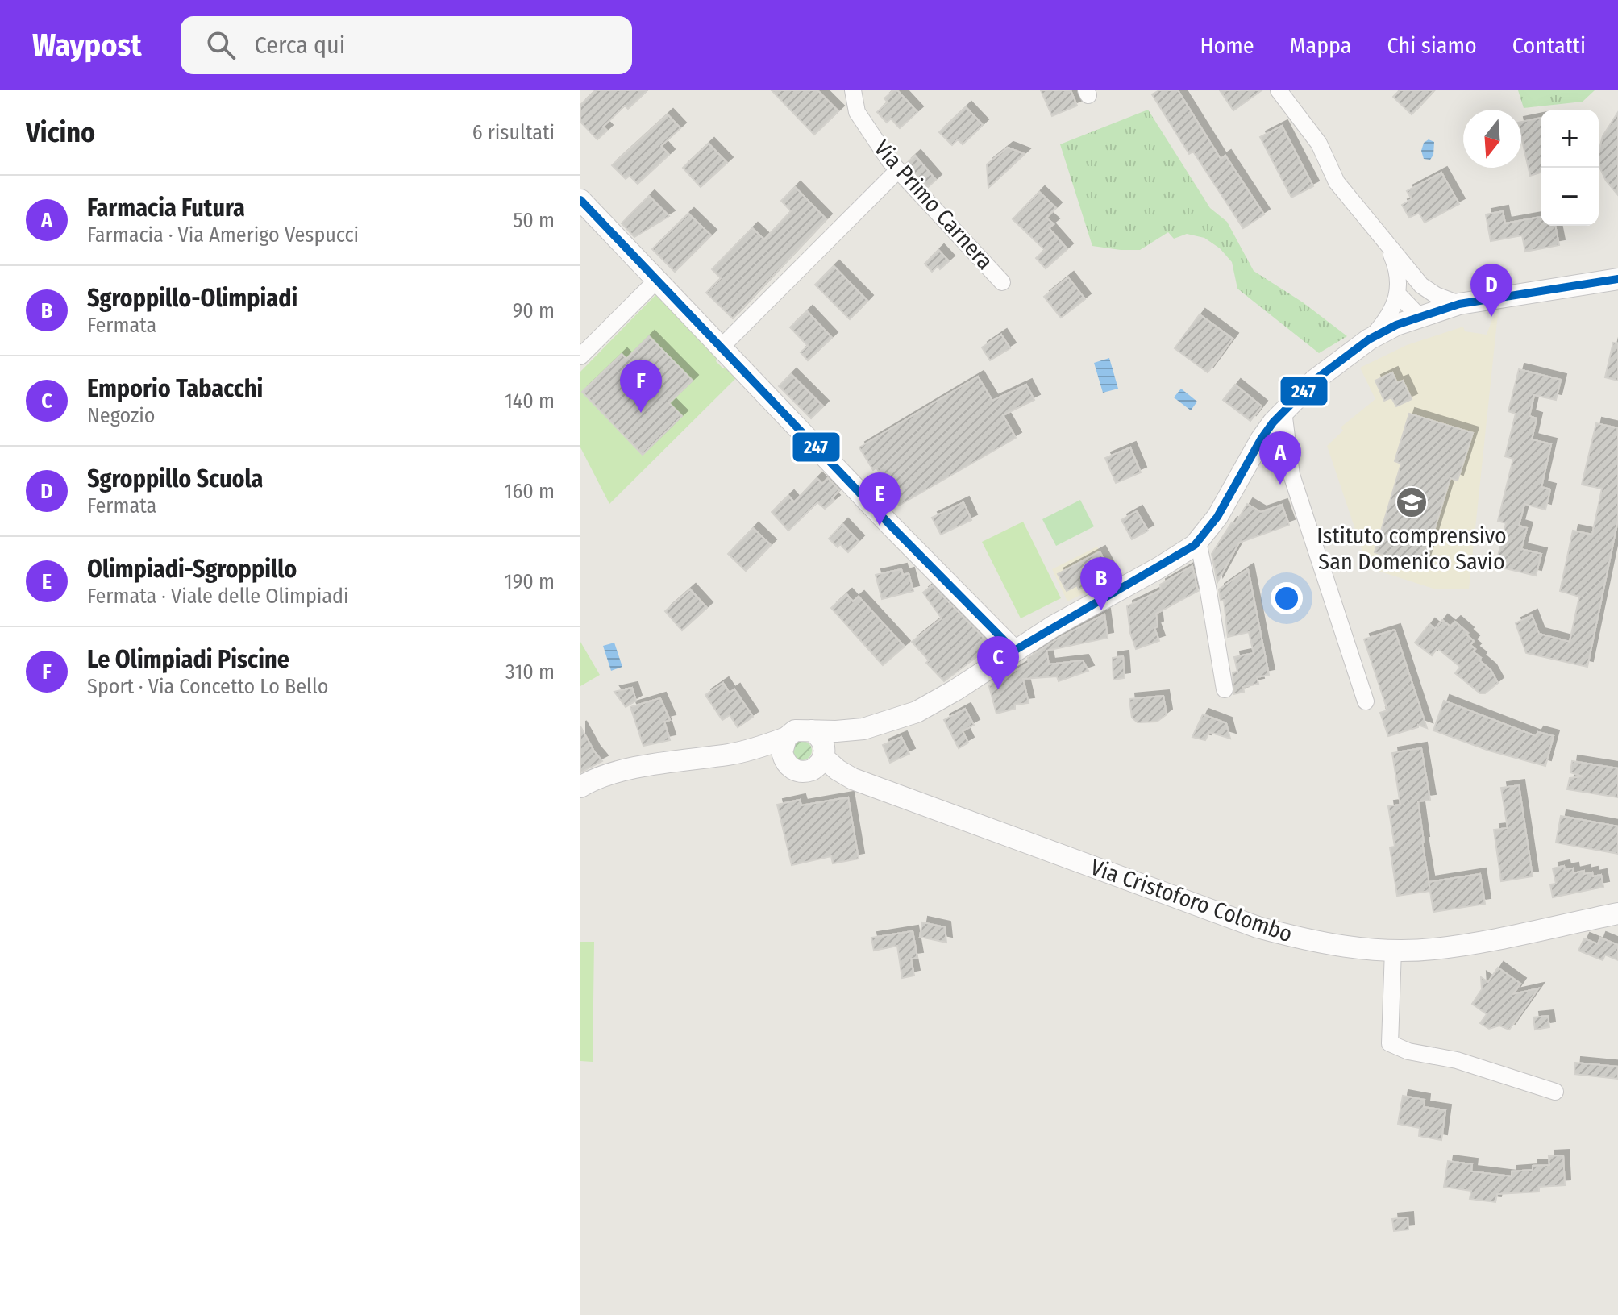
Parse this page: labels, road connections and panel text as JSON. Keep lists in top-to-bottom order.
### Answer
{
  "streets": {
    "street": ["Via Primo Carnera", "Via Cristoforo Colombo"]
  },
  "places": {
    "school or university": ["Istituto comprensivo San Domenico Savio"]
  },
  "lines": ["transit line 247"],
  "north": "bottom",
  "page": {
    "header": "Waypost",
    "search": "Cerca qui",
    "nav": [
      "Home",
      "Mappa",
      "Chi siamo",
      "Contatti"
    ],
    "heading": ["Vicino", "6 risultati"],
    "map_buttons": ["+", "−"],
    "list": [
      {
        "mark": "A",
        "name": "Farmacia Futura",
        "note": "Farmacia · Via Amerigo Vespucci",
        "value": "50 m"
      },
      {
        "mark": "B",
        "name": "Sgroppillo-Olimpiadi",
        "note": "Fermata",
        "value": "90 m"
      },
      {
        "mark": "C",
        "name": "Emporio Tabacchi",
        "note": "Negozio",
        "value": "140 m"
      },
      {
        "mark": "D",
        "name": "Sgroppillo Scuola",
        "note": "Fermata",
        "value": "160 m"
      },
      {
        "mark": "E",
        "name": "Olimpiadi-Sgroppillo",
        "note": "Fermata · Viale delle Olimpiadi",
        "value": "190 m"
      },
      {
        "mark": "F",
        "name": "Le Olimpiadi Piscine",
        "note": "Sport · Via Concetto Lo Bello",
        "value": "310 m"
      }
    ],
    "pins": [
      "D",
      "F",
      "A",
      "E",
      "B",
      "C"
    ]
  }
}
